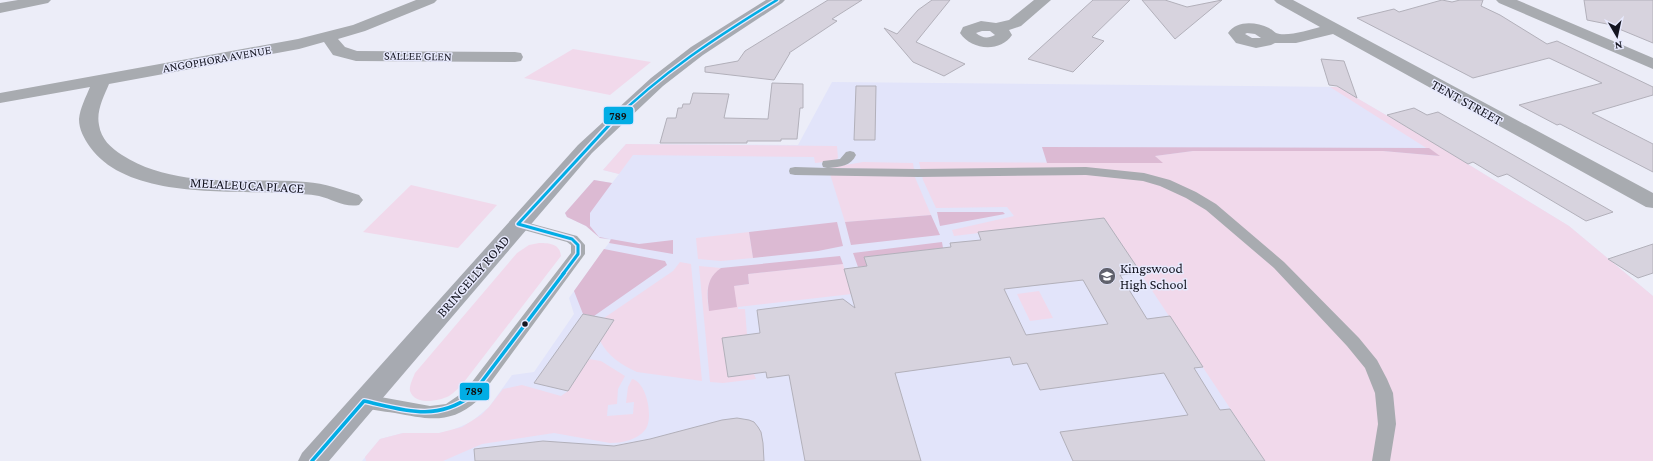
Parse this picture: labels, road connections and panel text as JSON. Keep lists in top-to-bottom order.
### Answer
{
  "streets": {
    "main road": ["BRINGELLY ROAD"],
    "street": [
      "SALLEE GLEN",
      "ANGOPHORA AVENUE",
      "TENT STREET",
      "MELALEUCA PLACE"
    ]
  },
  "crossings": [
    ["SALLEE GLEN", "ANGOPHORA AVENUE"],
    ["ANGOPHORA AVENUE", "MELALEUCA PLACE"]
  ],
  "places": {
    "school or university": ["Kingswood High School"]
  },
  "lines": ["transit line 789"],
  "north": "bottom"
}
